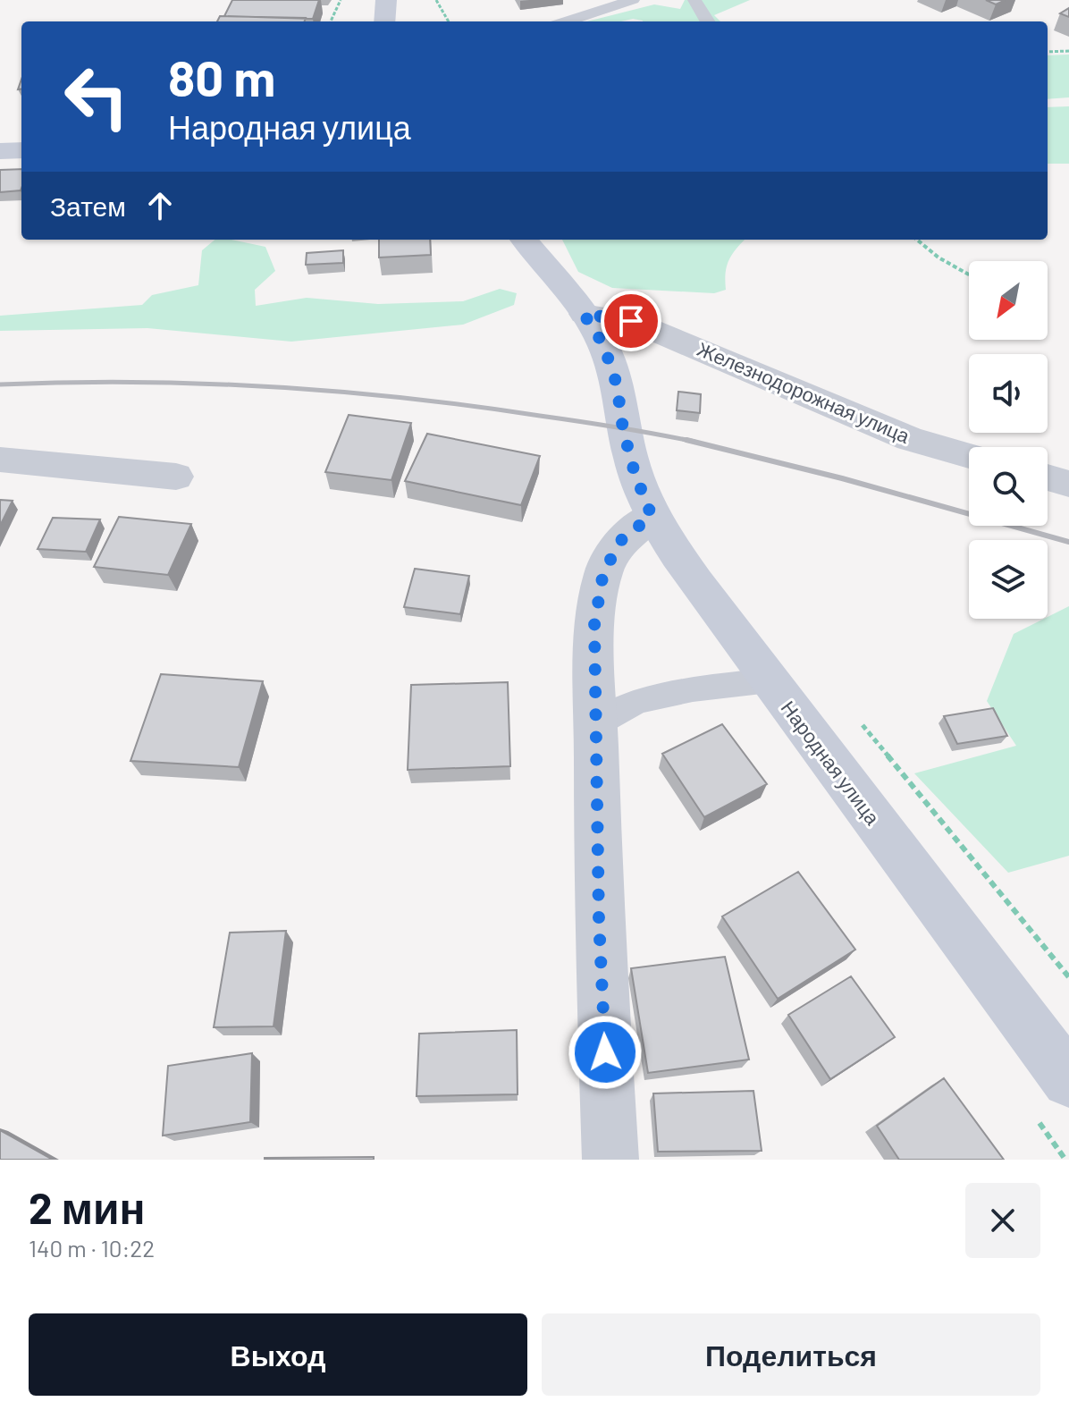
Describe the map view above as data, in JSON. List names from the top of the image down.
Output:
{
  "streets": {
    "main road": ["Народная улица"],
    "street": ["Железнодорожная улица"]
  },
  "crossings": [
    ["Железнодорожная улица", "Народная улица"]
  ],
  "north": "bottom left",
  "page": {
    "turn": ["80 m", "Народная улица"],
    "then": "Затем",
    "heading": ["2 мин", "140 m · 10:22"],
    "buttons": ["Выход", "Поделиться"]
  }
}
